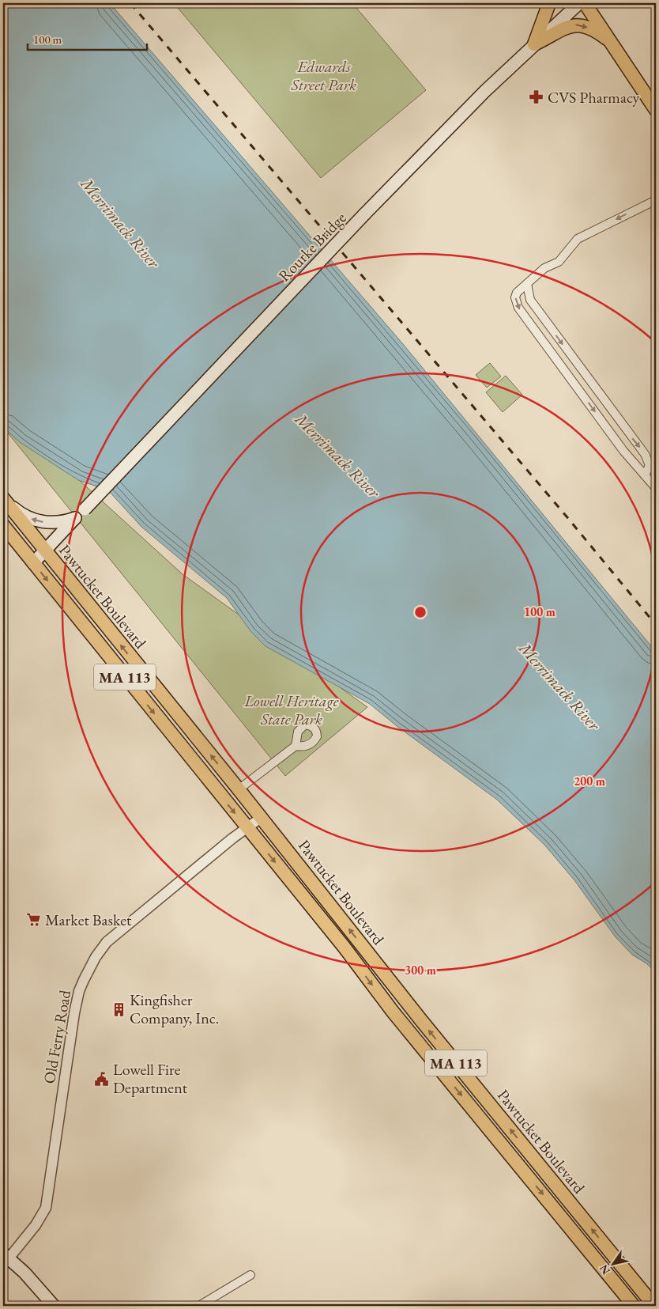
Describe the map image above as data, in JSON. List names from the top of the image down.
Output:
{
  "streets": {
    "main road": ["Rourke Bridge", "Pawtucket Boulevard", "MA 113"],
    "street": ["Old Ferry Road"]
  },
  "crossings": [
    ["Rourke Bridge", "Pawtucket Boulevard"],
    ["Pawtucket Boulevard", "Old Ferry Road"]
  ],
  "water": ["Merrimack River"],
  "parks": ["Edwards Street Park", "Lowell Heritage State Park"],
  "places": {
    "pharmacy": ["CVS Pharmacy"],
    "supermarket": ["Market Basket"],
    "building": ["Kingfisher Company, Inc."],
    "public building": ["Lowell Fire Department"]
  },
  "scale_bar": "100 m",
  "north": "bottom left",
  "rings": ["100 m", "200 m", "300 m"]
}
